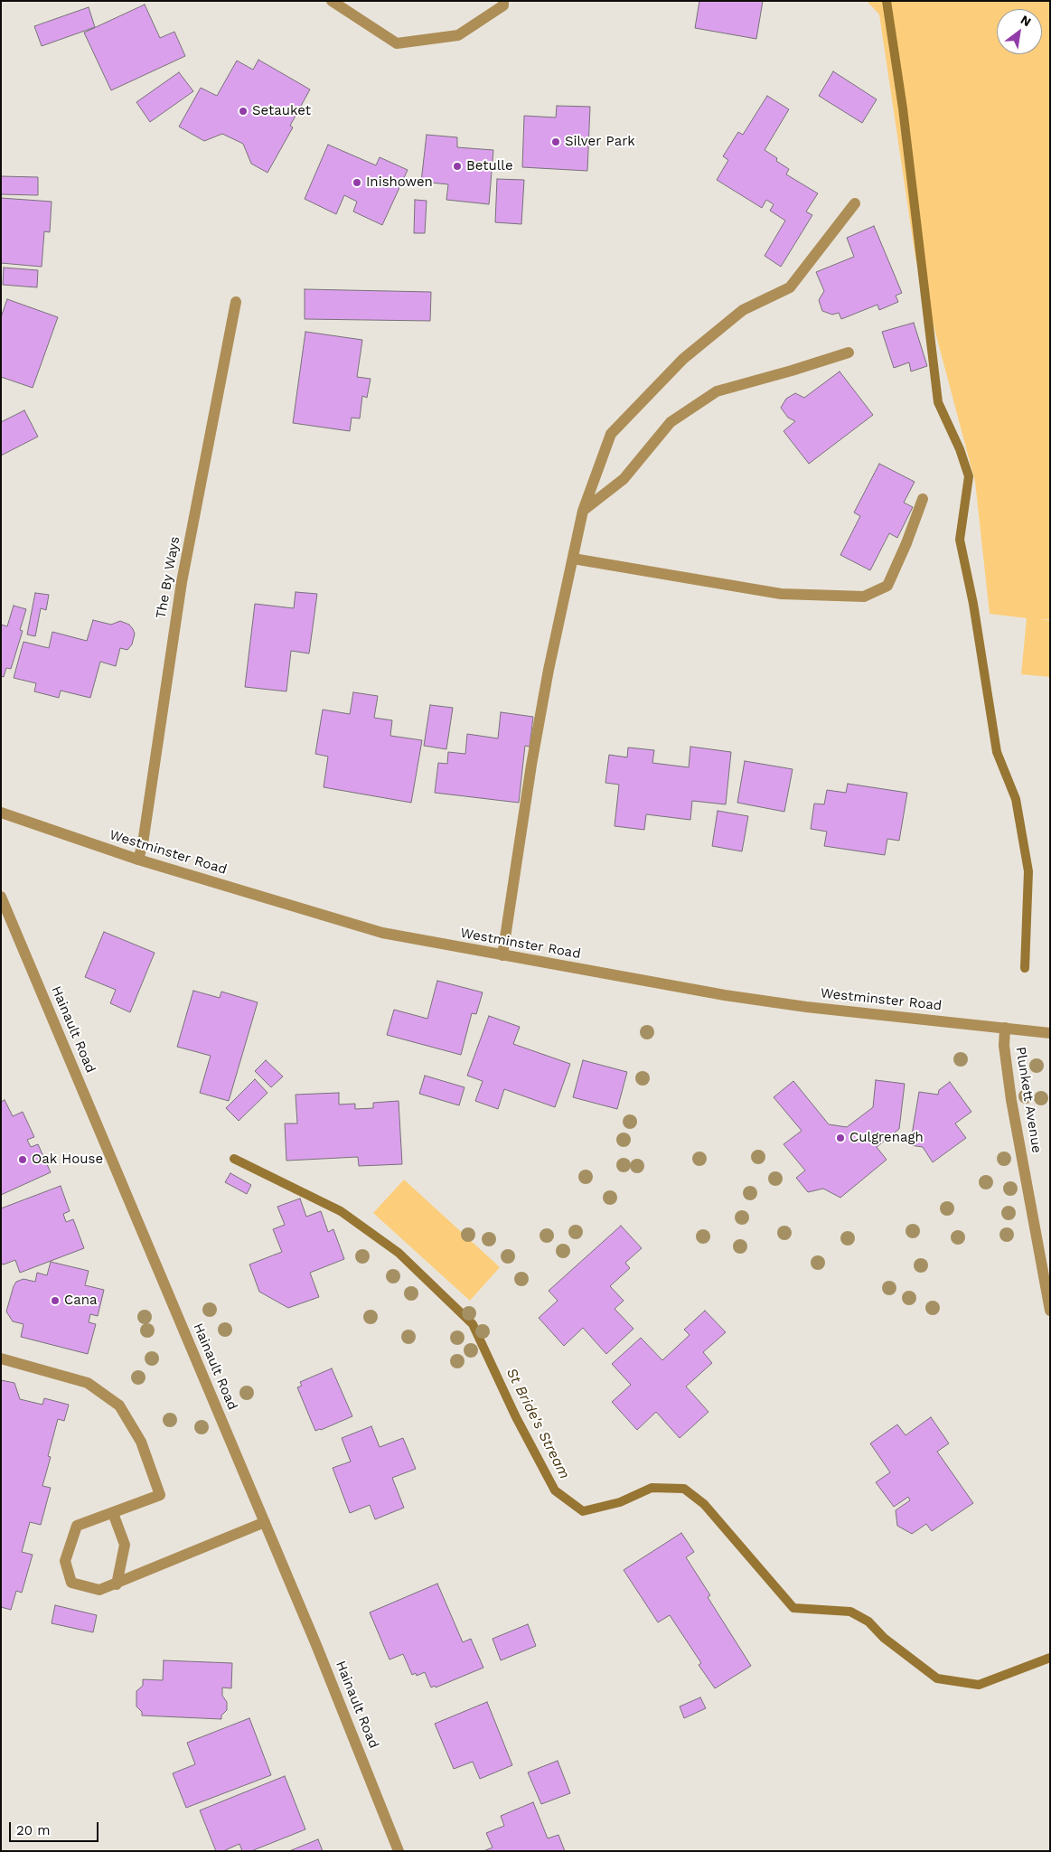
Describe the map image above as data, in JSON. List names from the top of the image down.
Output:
{
  "streets": {
    "street": [
      "The By Ways",
      "Westminster Road",
      "Hainault Road",
      "Plunkett Avenue"
    ]
  },
  "crossings": [
    ["The By Ways", "Westminster Road"],
    ["Westminster Road", "Plunkett Avenue"]
  ],
  "water": ["St Bride's Stream"],
  "places": [
    "Setauket",
    "Silver Park",
    "Betulle",
    "Inishowen",
    "Culgrenagh",
    "Oak House",
    "Cana"
  ],
  "scale_bar": "20 m",
  "north": "top right"
}
